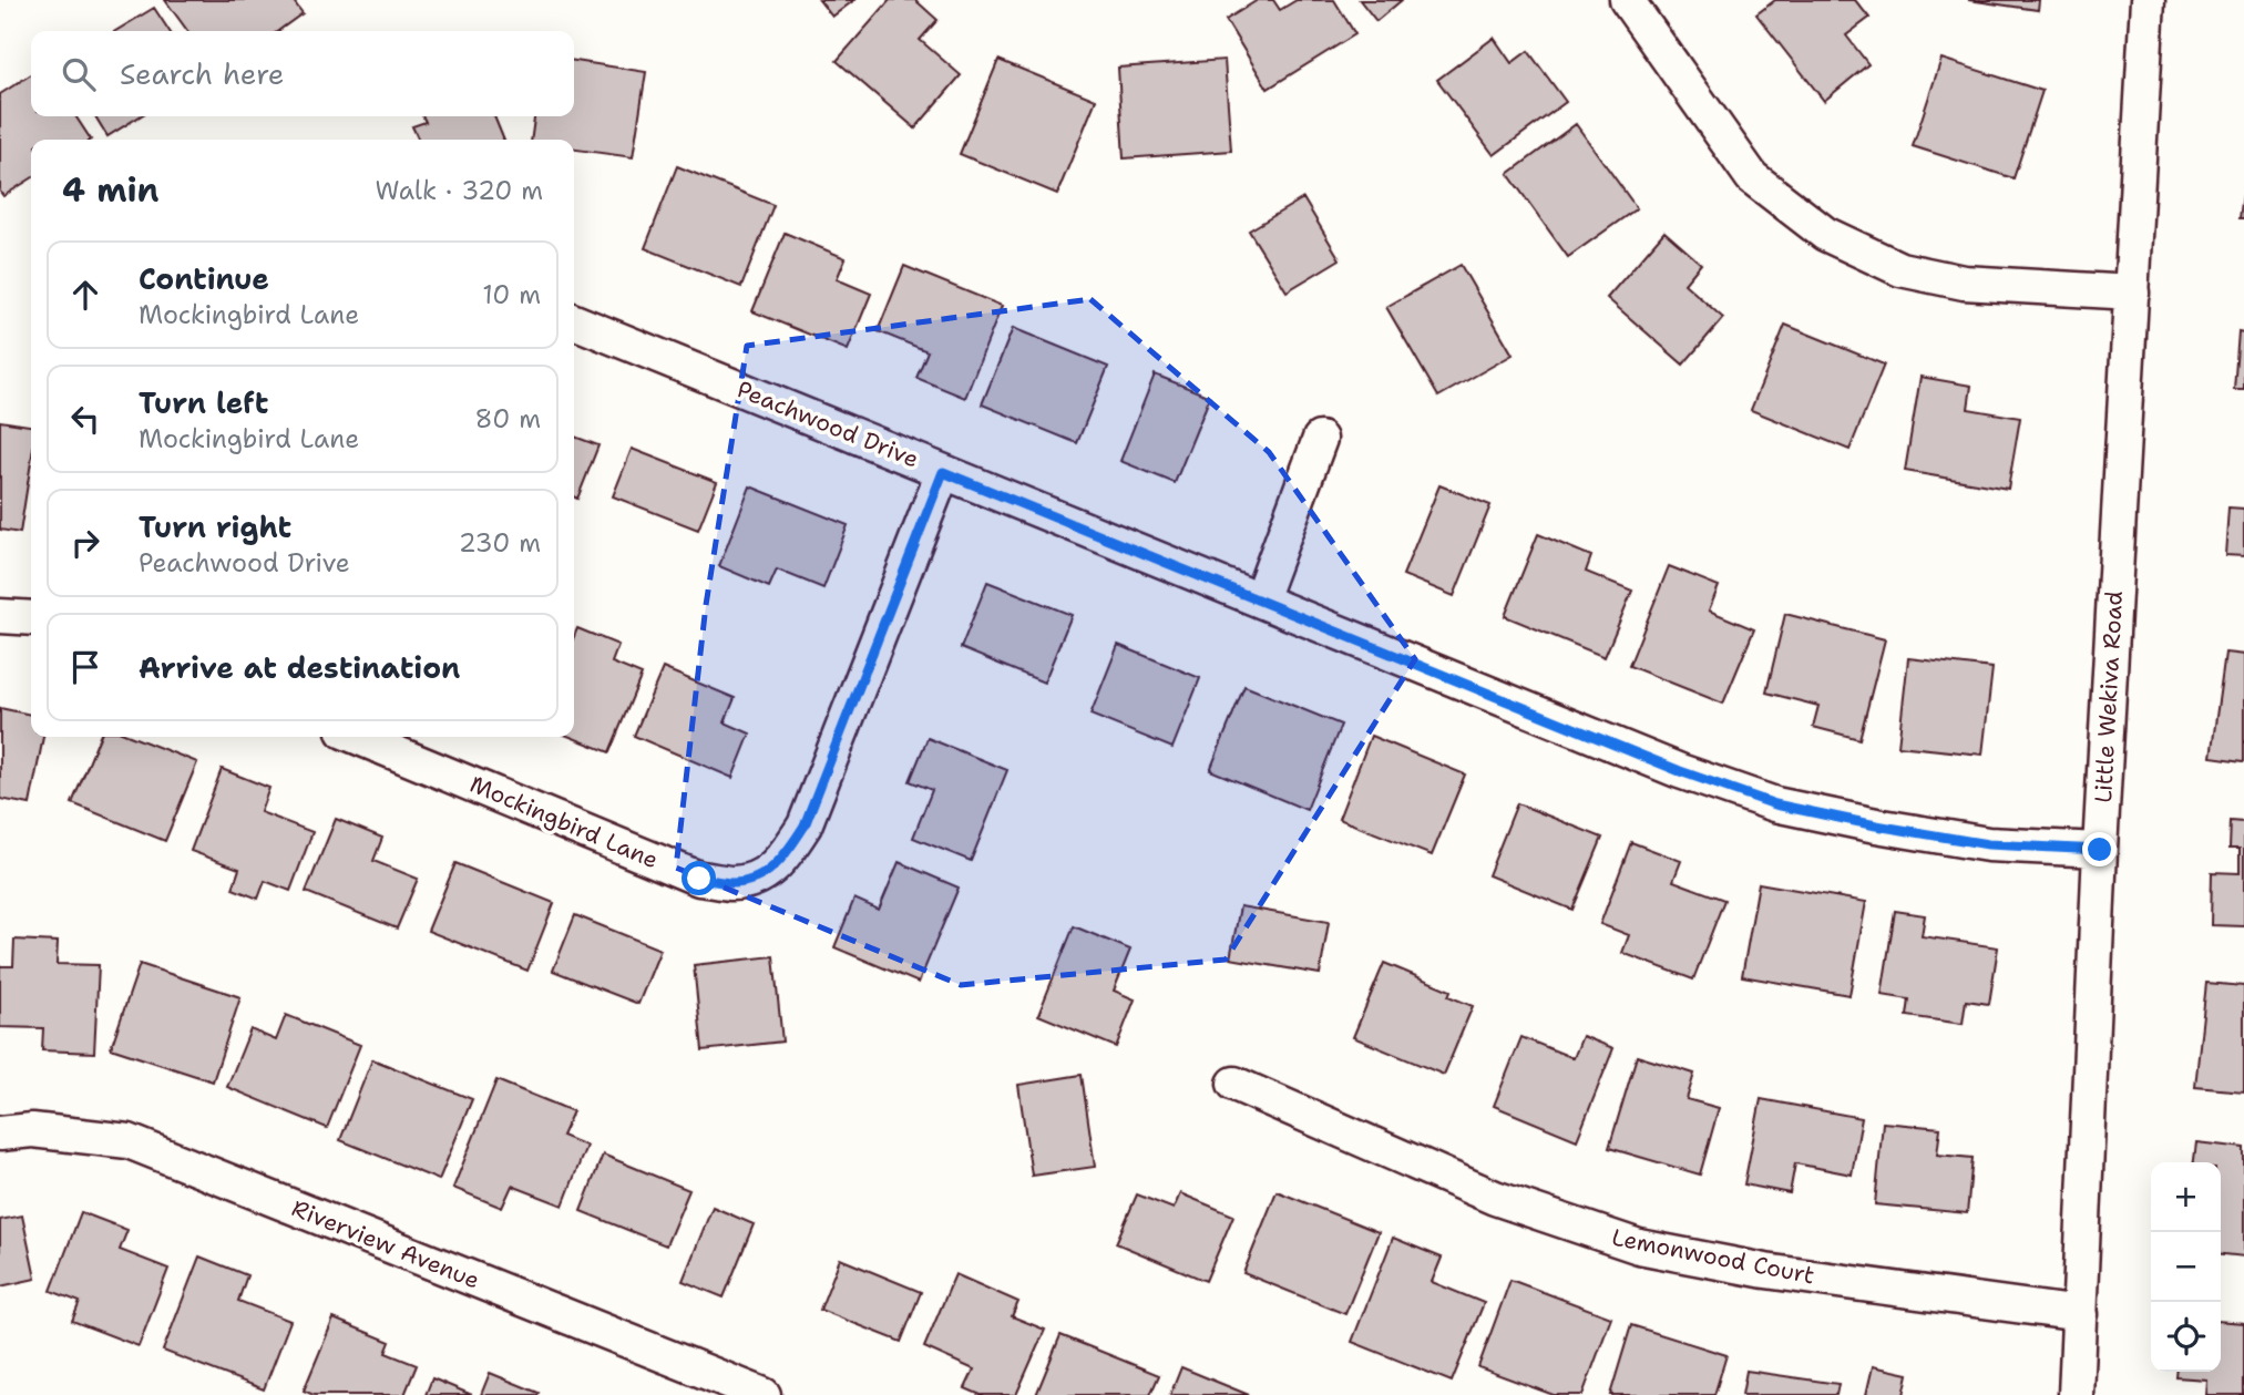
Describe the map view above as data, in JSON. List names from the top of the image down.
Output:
{
  "streets": {
    "street": [
      "Peachwood Drive",
      "Little Wekiva Road",
      "Mockingbird Lane",
      "Riverview Avenue",
      "Lemonwood Court"
    ]
  },
  "crossings": [
    ["Peachwood Drive", "Little Wekiva Road"],
    ["Peachwood Drive", "Mockingbird Lane"],
    ["Little Wekiva Road", "Lemonwood Court"]
  ],
  "page": {
    "search": "Search here",
    "heading": ["4 min", "Walk · 320 m"],
    "list": [
      ["Continue", "Mockingbird Lane", "10 m"],
      ["Turn left", "Mockingbird Lane", "80 m"],
      ["Turn right", "Peachwood Drive", "230 m"],
      "Arrive at destination"
    ],
    "map_buttons": ["+", "−"]
  }
}
